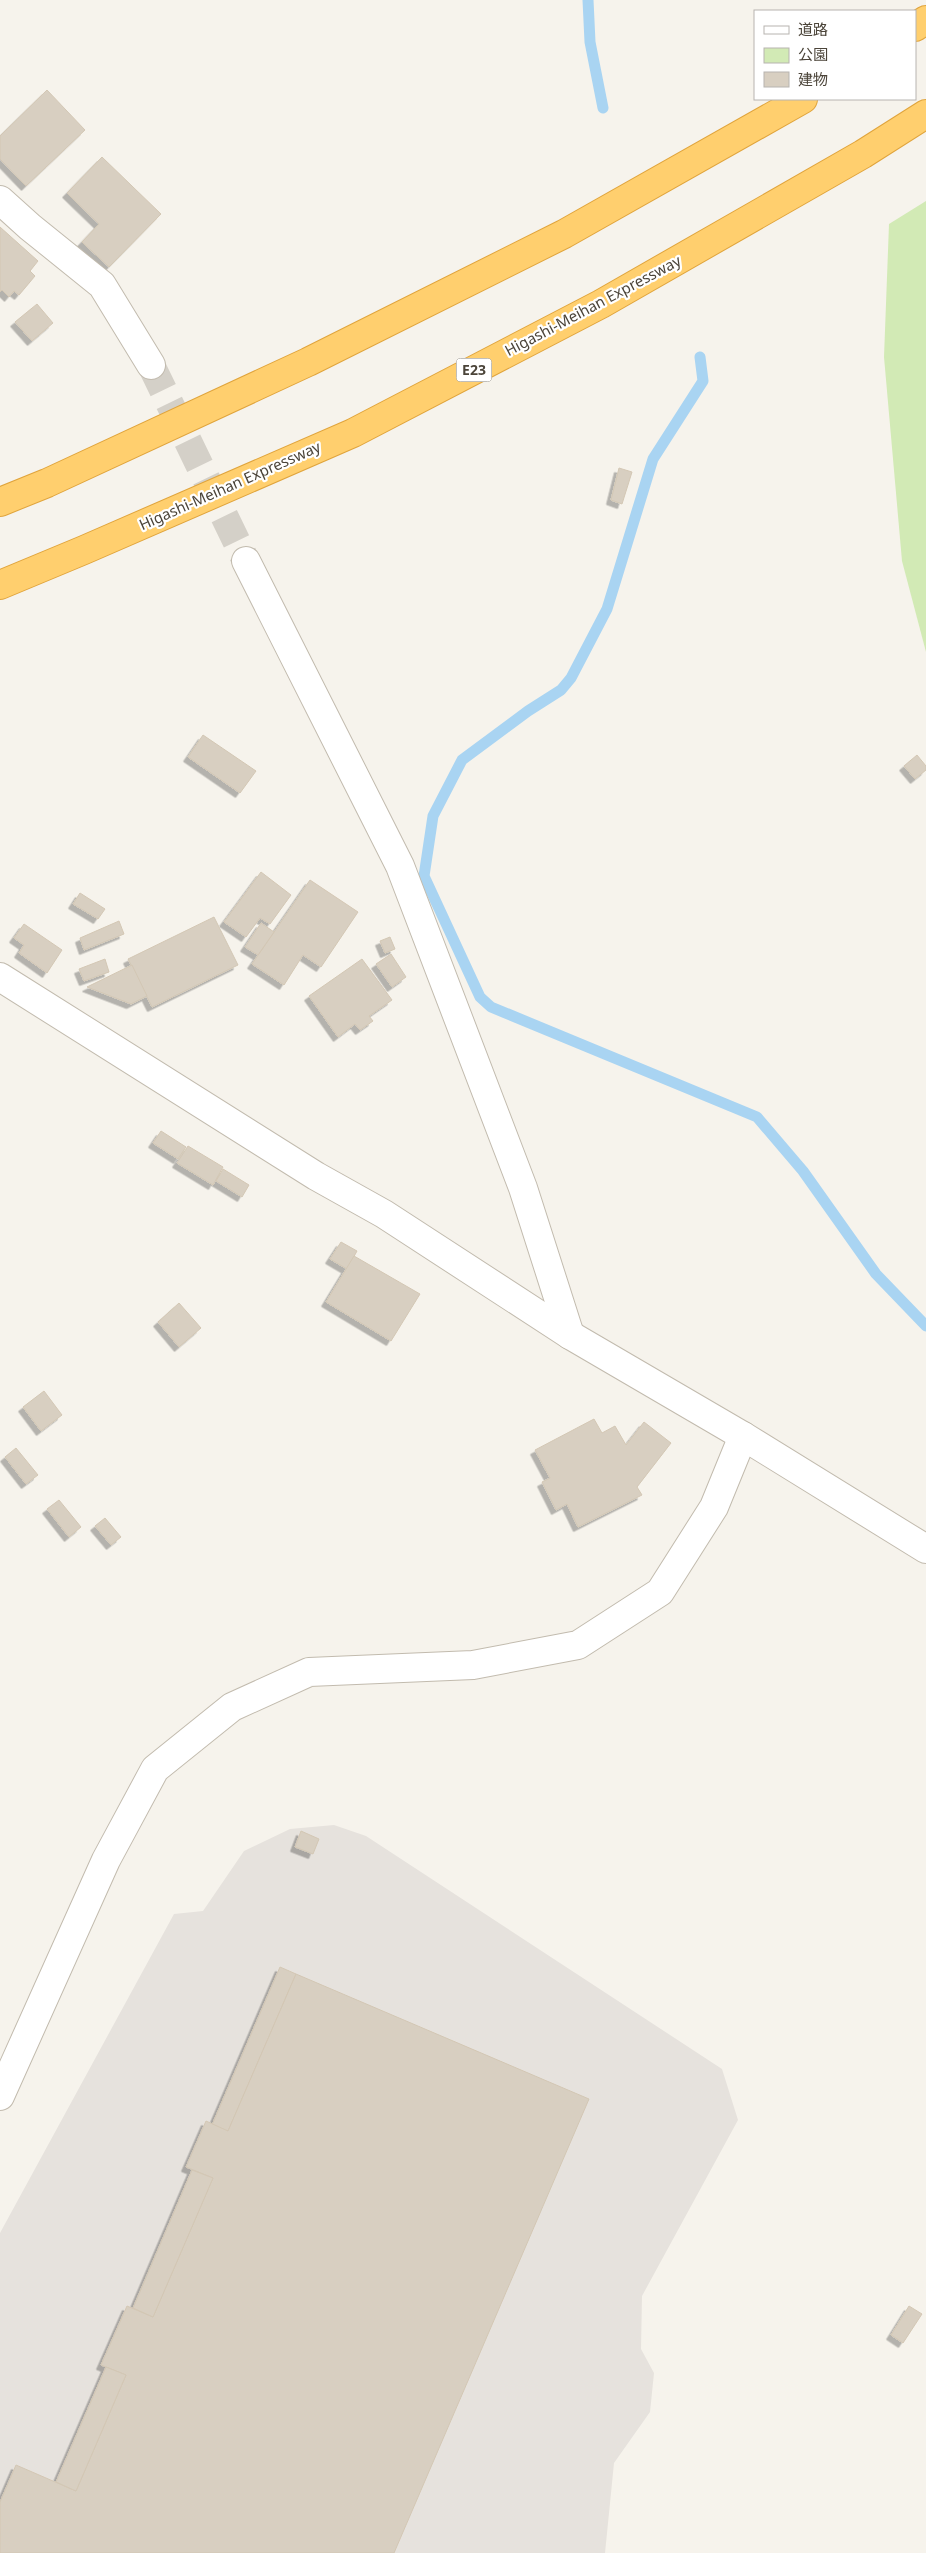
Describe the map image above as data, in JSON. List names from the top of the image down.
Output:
{
  "streets": {
    "highway": ["Higashi-Meihan Expressway", "E23"]
  },
  "legend": ["道路", "公園", "建物"]
}
